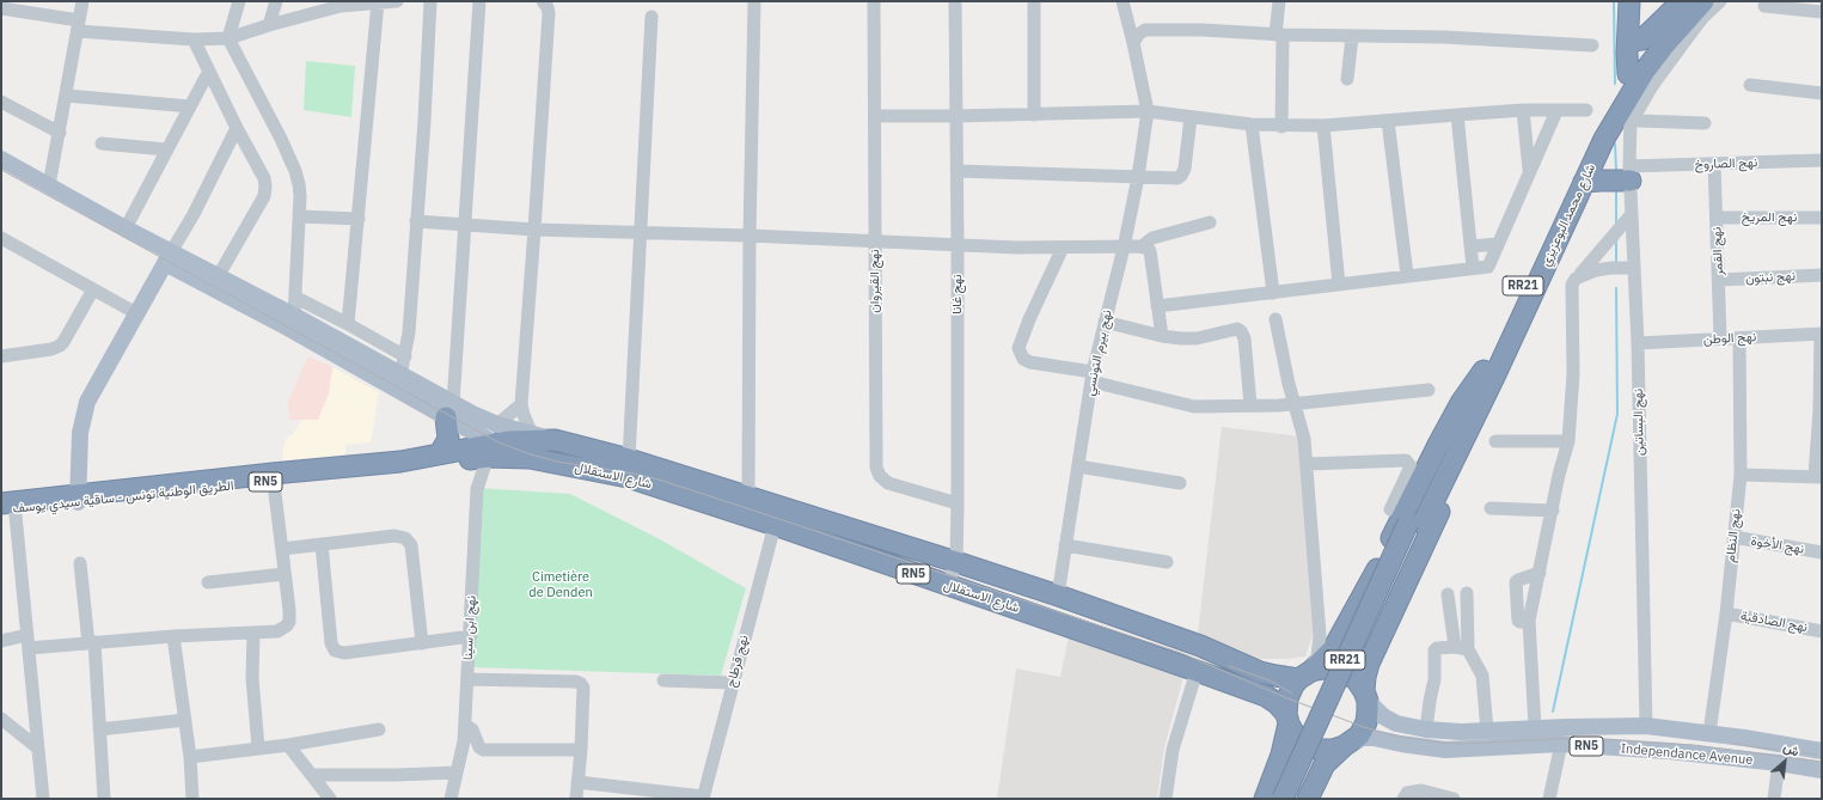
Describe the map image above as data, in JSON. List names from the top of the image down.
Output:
{
  "streets": {
    "highway": [
      "شارع محمد البوعزيزي",
      "RR21",
      "شارع الاستقلال",
      "RN5",
      "الطريق الوطنية تونس - ساقية سيدي يوسف"
    ],
    "main road": ["Independance Avenue"],
    "street": [
      "نهج الصاروخ",
      "نهج المريخ",
      "نهج القمر",
      "نهج نبتون",
      "نهج القيروان",
      "نهج غانا",
      "نهج الوطن",
      "نهج بيرم التونسي",
      "نهج البساتين",
      "نهج النظام",
      "نهج الأخوة",
      "نهج الصادقية",
      "نهج ابن سينا",
      "نهج قرطاج"
    ]
  },
  "crossings": [
    ["نهج الصاروخ", "نهج القمر"],
    ["نهج الصاروخ", "نهج البساتين"],
    ["شارع محمد البوعزيزي", "RR21"],
    ["نهج المريخ", "نهج القمر"],
    ["نهج القمر", "نهج نبتون"],
    ["نهج القمر", "نهج الوطن"],
    ["نهج القيروان", "نهج غانا"],
    ["RR21", "شارع الاستقلال"],
    ["RR21", "RN5"],
    ["RR21", "Independance Avenue"],
    ["نهج غانا", "شارع الاستقلال"],
    ["نهج الوطن", "نهج البساتين"],
    ["نهج الوطن", "نهج النظام"],
    ["نهج بيرم التونسي", "شارع الاستقلال"],
    ["نهج البساتين", "Independance Avenue"],
    ["شارع الاستقلال", "RN5"],
    ["شارع الاستقلال", "الطريق الوطنية تونس - ساقية سيدي يوسف"],
    ["شارع الاستقلال", "نهج قرطاج"],
    ["شارع الاستقلال", "Independance Avenue"],
    ["RN5", "Independance Avenue"],
    ["الطريق الوطنية تونس - ساقية سيدي يوسف", "نهج ابن سينا"],
    ["نهج النظام", "نهج الأخوة"],
    ["نهج النظام", "نهج الصادقية"],
    ["نهج النظام", "Independance Avenue"]
  ],
  "parks": ["Cimetière de Denden"],
  "north": "top right"
}
